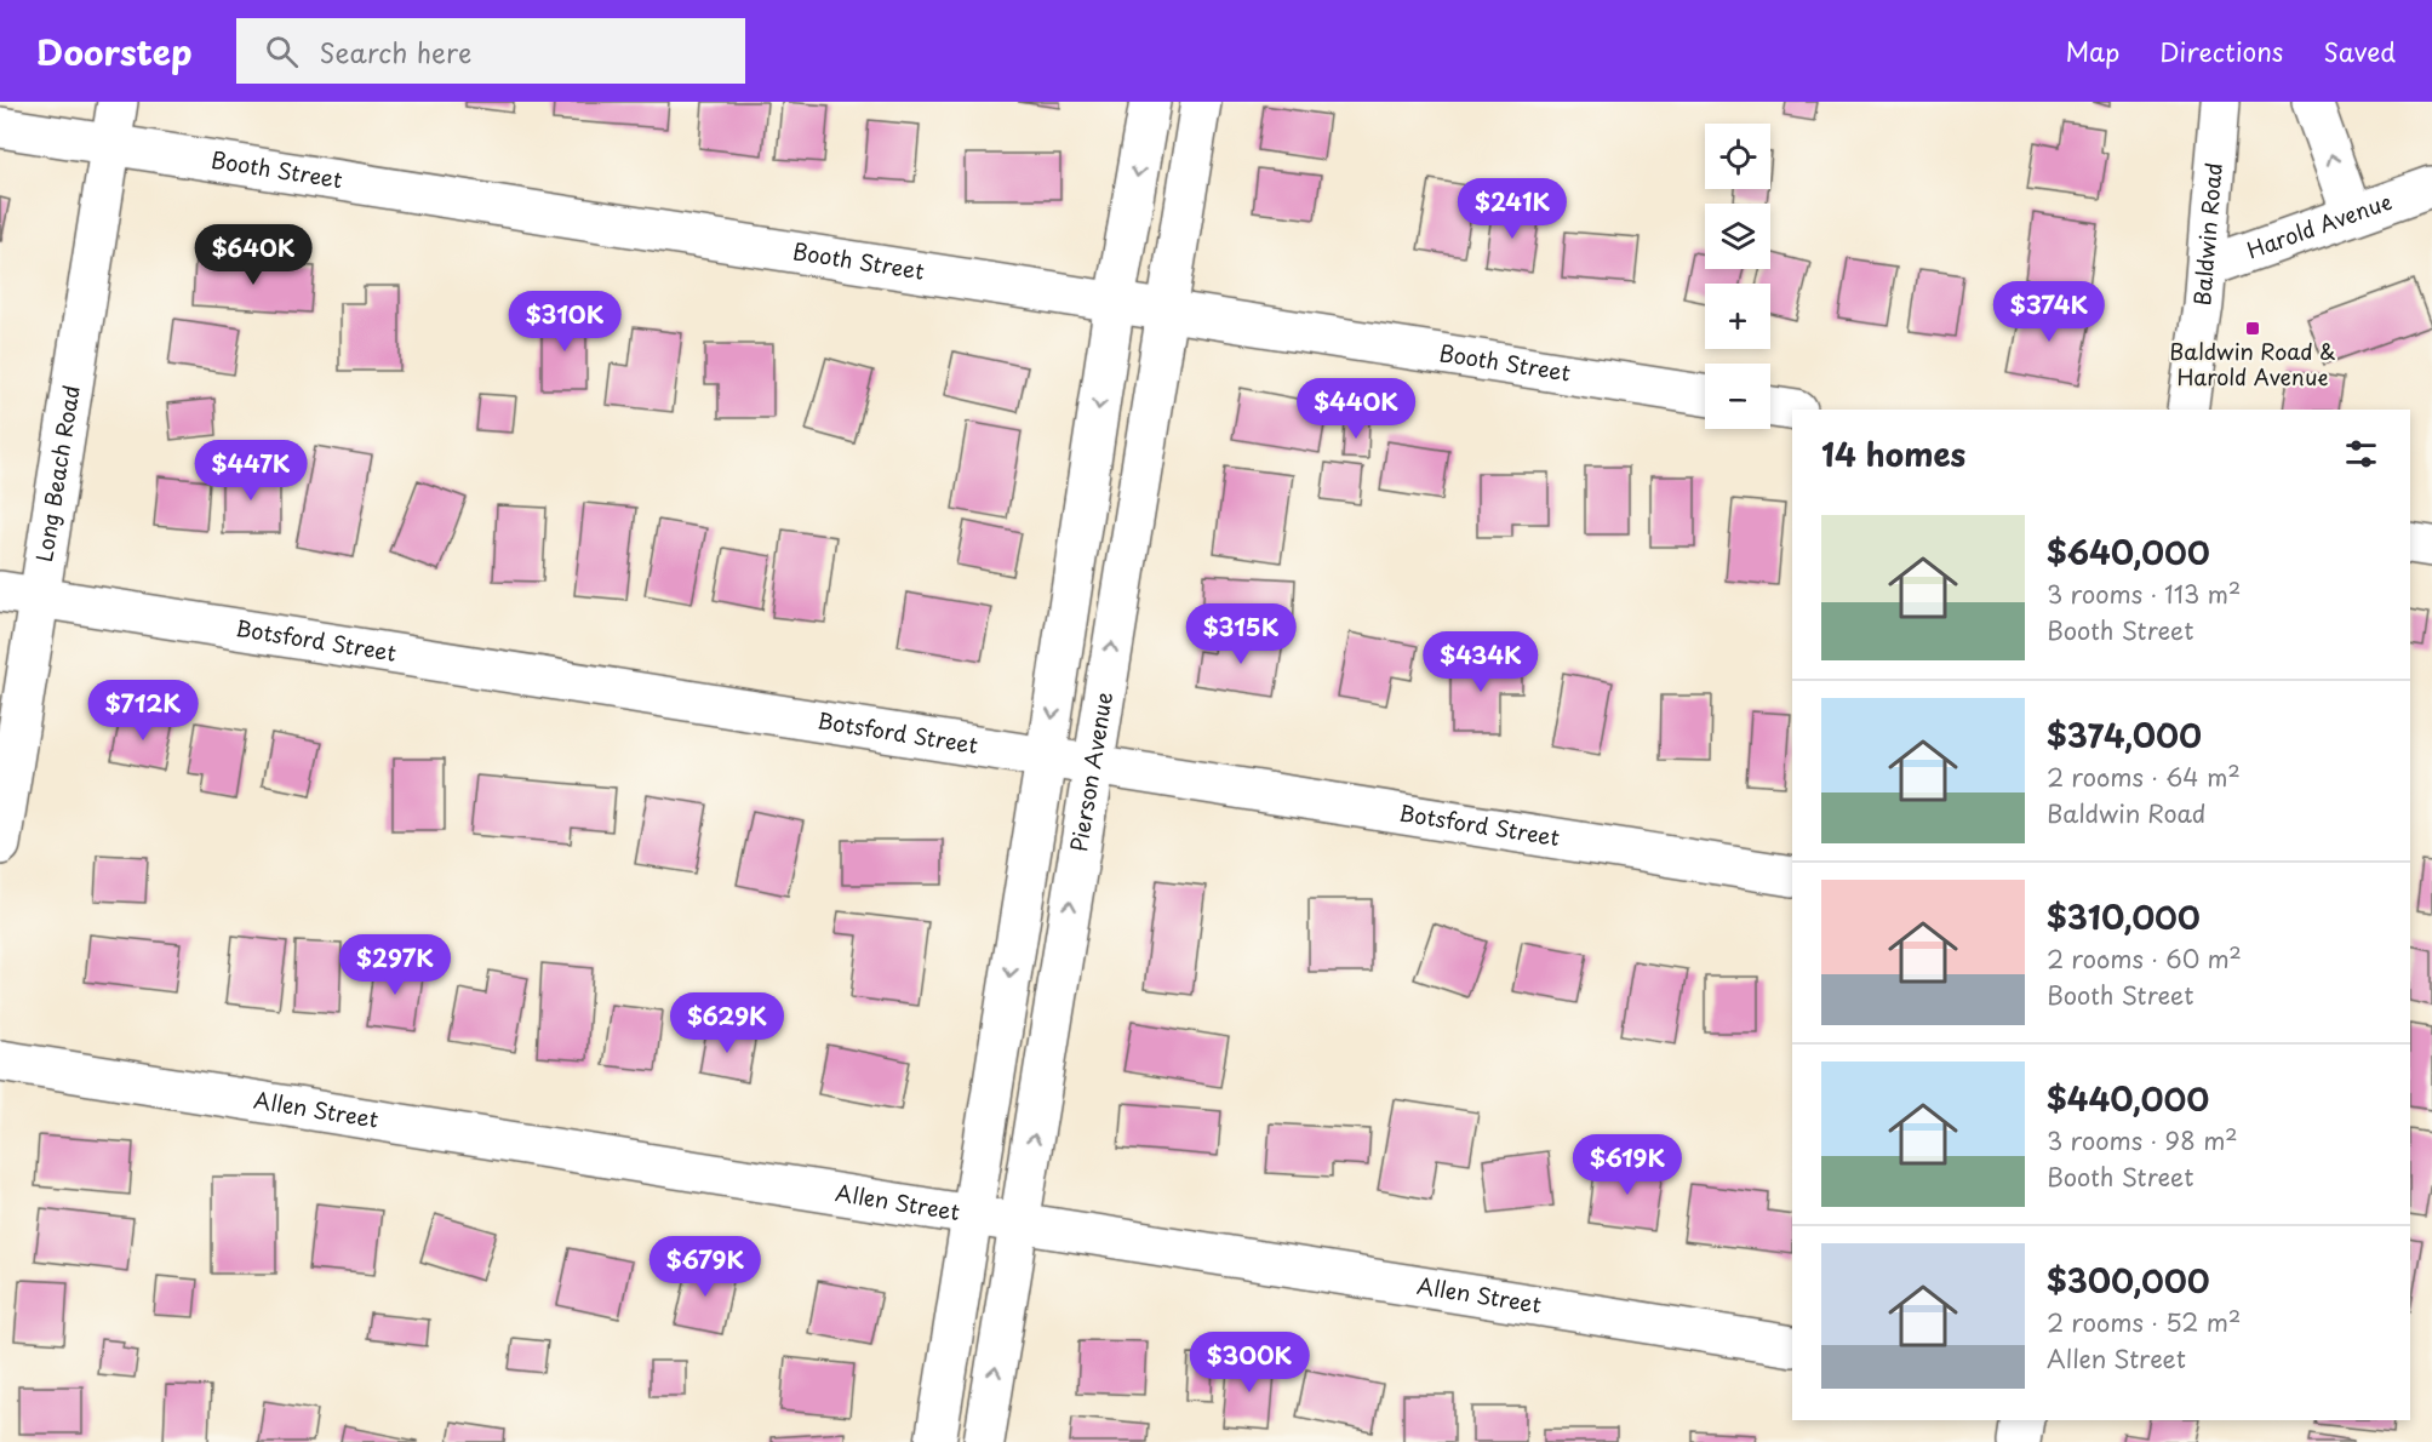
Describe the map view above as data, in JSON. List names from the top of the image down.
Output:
{
  "streets": {
    "street": [
      "Booth Street",
      "Harold Avenue",
      "Baldwin Road",
      "Long Beach Road",
      "Botsford Street",
      "Pierson Avenue",
      "Allen Street"
    ]
  },
  "crossings": [
    ["Booth Street", "Long Beach Road"],
    ["Booth Street", "Pierson Avenue"],
    ["Harold Avenue", "Baldwin Road"],
    ["Long Beach Road", "Botsford Street"],
    ["Botsford Street", "Pierson Avenue"],
    ["Pierson Avenue", "Allen Street"]
  ],
  "places": {
    "transit": ["Baldwin Road & Harold Avenue"]
  },
  "page": {
    "header": "Doorstep",
    "search": "Search here",
    "nav": ["Map", "Directions", "Saved"],
    "map_buttons": ["+", "−"],
    "price": [
      "$241K",
      "$640K",
      "$374K",
      "$310K",
      "$440K",
      "$447K",
      "$315K",
      "$434K",
      "$712K",
      "$297K",
      "$629K",
      "$619K",
      "$679K",
      "$300K"
    ],
    "heading": "14 homes",
    "list": [
      {
        "name": "$640,000",
        "note": "3 rooms · 113 m² · Booth Street"
      },
      {
        "name": "$374,000",
        "note": "2 rooms · 64 m² · Baldwin Road"
      },
      {
        "name": "$310,000",
        "note": "2 rooms · 60 m² · Booth Street"
      },
      {
        "name": "$440,000",
        "note": "3 rooms · 98 m² · Booth Street"
      },
      {
        "name": "$300,000",
        "note": "2 rooms · 52 m² · Allen Street"
      }
    ]
  }
}
